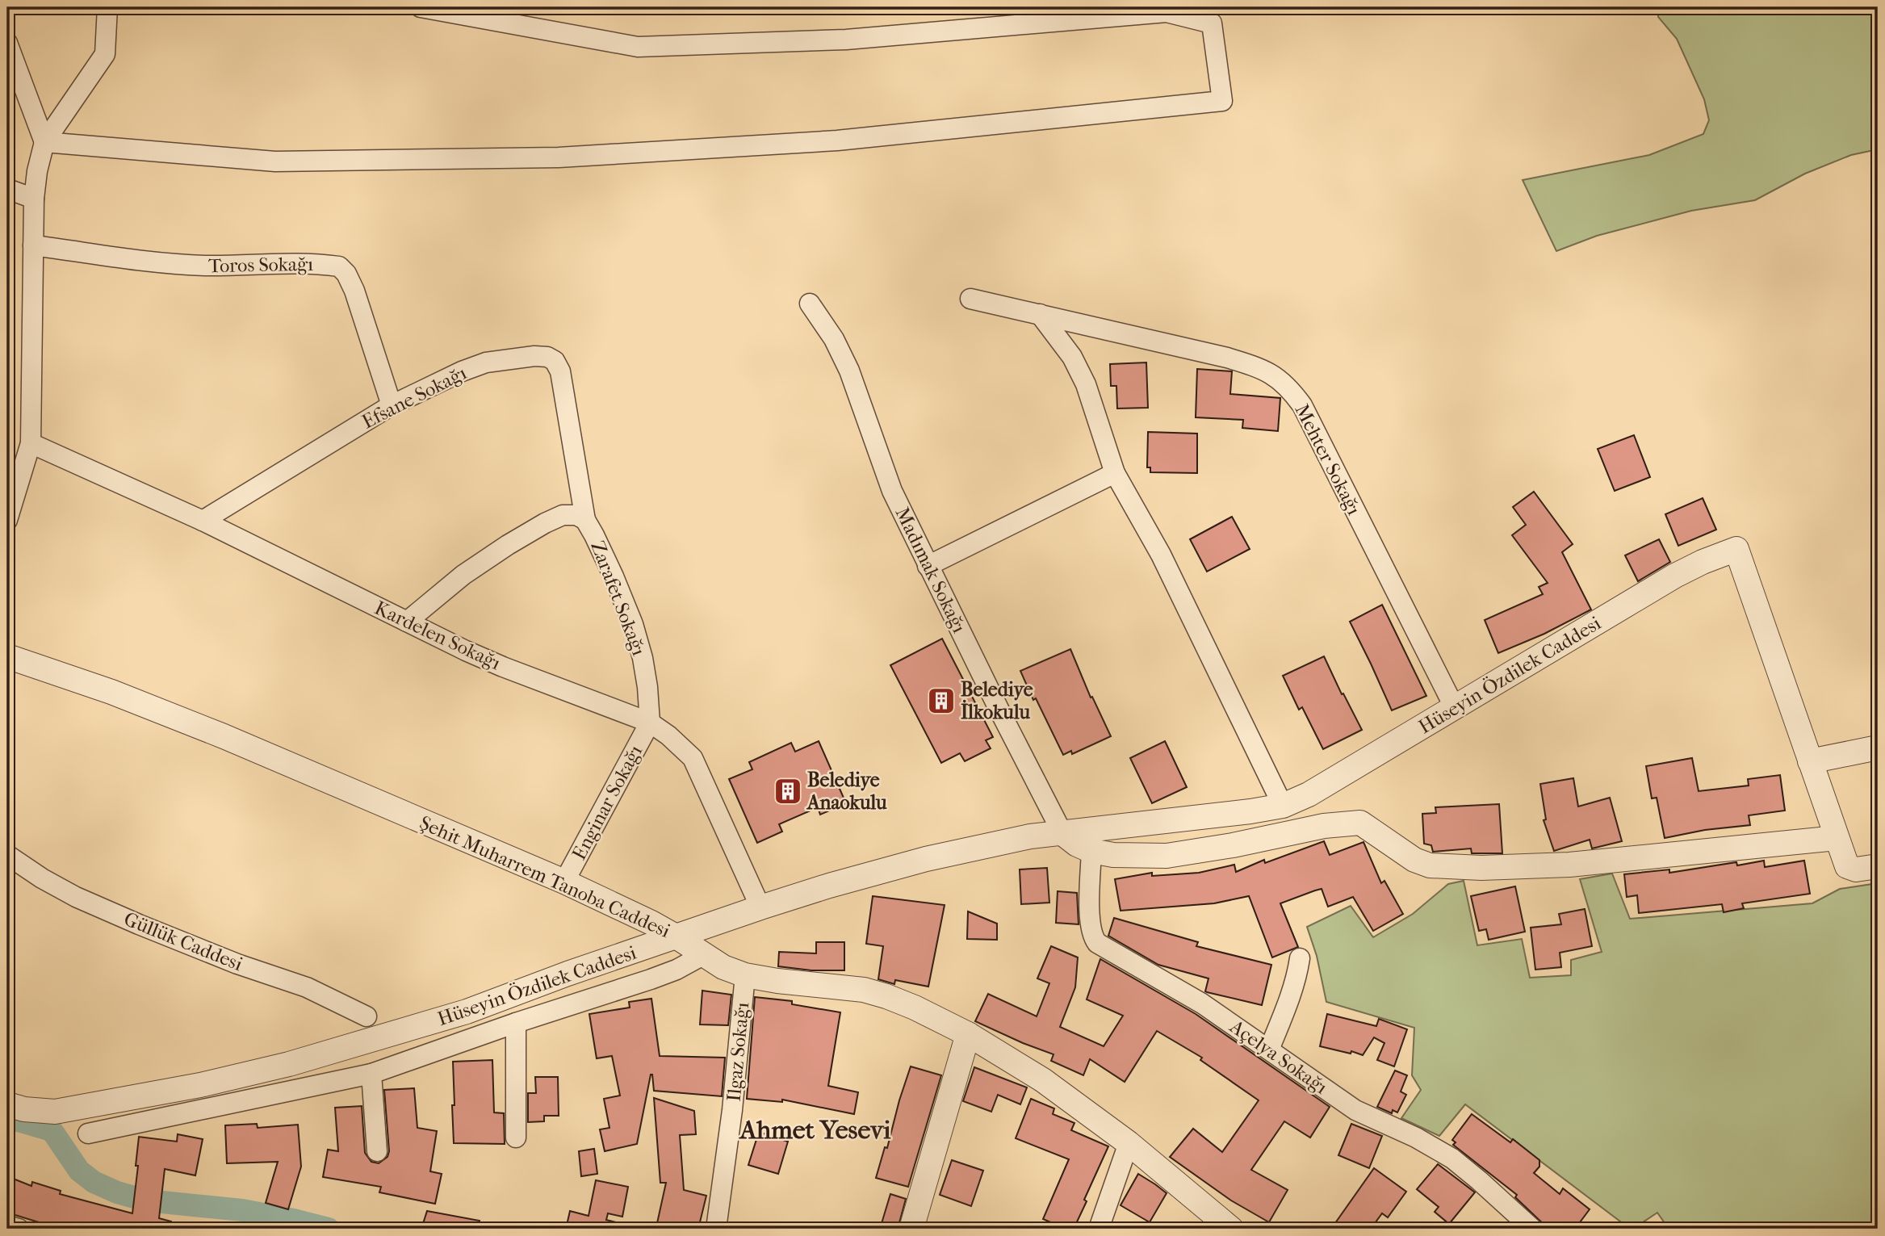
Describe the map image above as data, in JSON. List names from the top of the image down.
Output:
{
  "streets": {
    "street": [
      "Toros Sokağı",
      "Efsane Sokağı",
      "Mehter Sokağı",
      "Madımak Sokağı",
      "Zarafet Sokağı",
      "Kardelen Sokağı",
      "Hüseyin Özdilek Caddesi",
      "Enginar Sokağı",
      "Şehit Muharrem Tanoba Caddesi",
      "Güllük Caddesi",
      "Ilgaz Sokağı",
      "Açelya Sokağı"
    ]
  },
  "crossings": [
    ["Toros Sokağı", "Efsane Sokağı"],
    ["Efsane Sokağı", "Zarafet Sokağı"],
    ["Efsane Sokağı", "Kardelen Sokağı"],
    ["Mehter Sokağı", "Hüseyin Özdilek Caddesi"],
    ["Madımak Sokağı", "Hüseyin Özdilek Caddesi"],
    ["Zarafet Sokağı", "Kardelen Sokağı"],
    ["Zarafet Sokağı", "Enginar Sokağı"],
    ["Kardelen Sokağı", "Hüseyin Özdilek Caddesi"],
    ["Kardelen Sokağı", "Enginar Sokağı"],
    ["Hüseyin Özdilek Caddesi", "Şehit Muharrem Tanoba Caddesi"],
    ["Enginar Sokağı", "Şehit Muharrem Tanoba Caddesi"],
    ["Şehit Muharrem Tanoba Caddesi", "Ilgaz Sokağı"]
  ],
  "districts": ["Ahmet Yesevi"],
  "places": {
    "building": ["Belediye İlkokulu", "Belediye Anaokulu"]
  }
}
